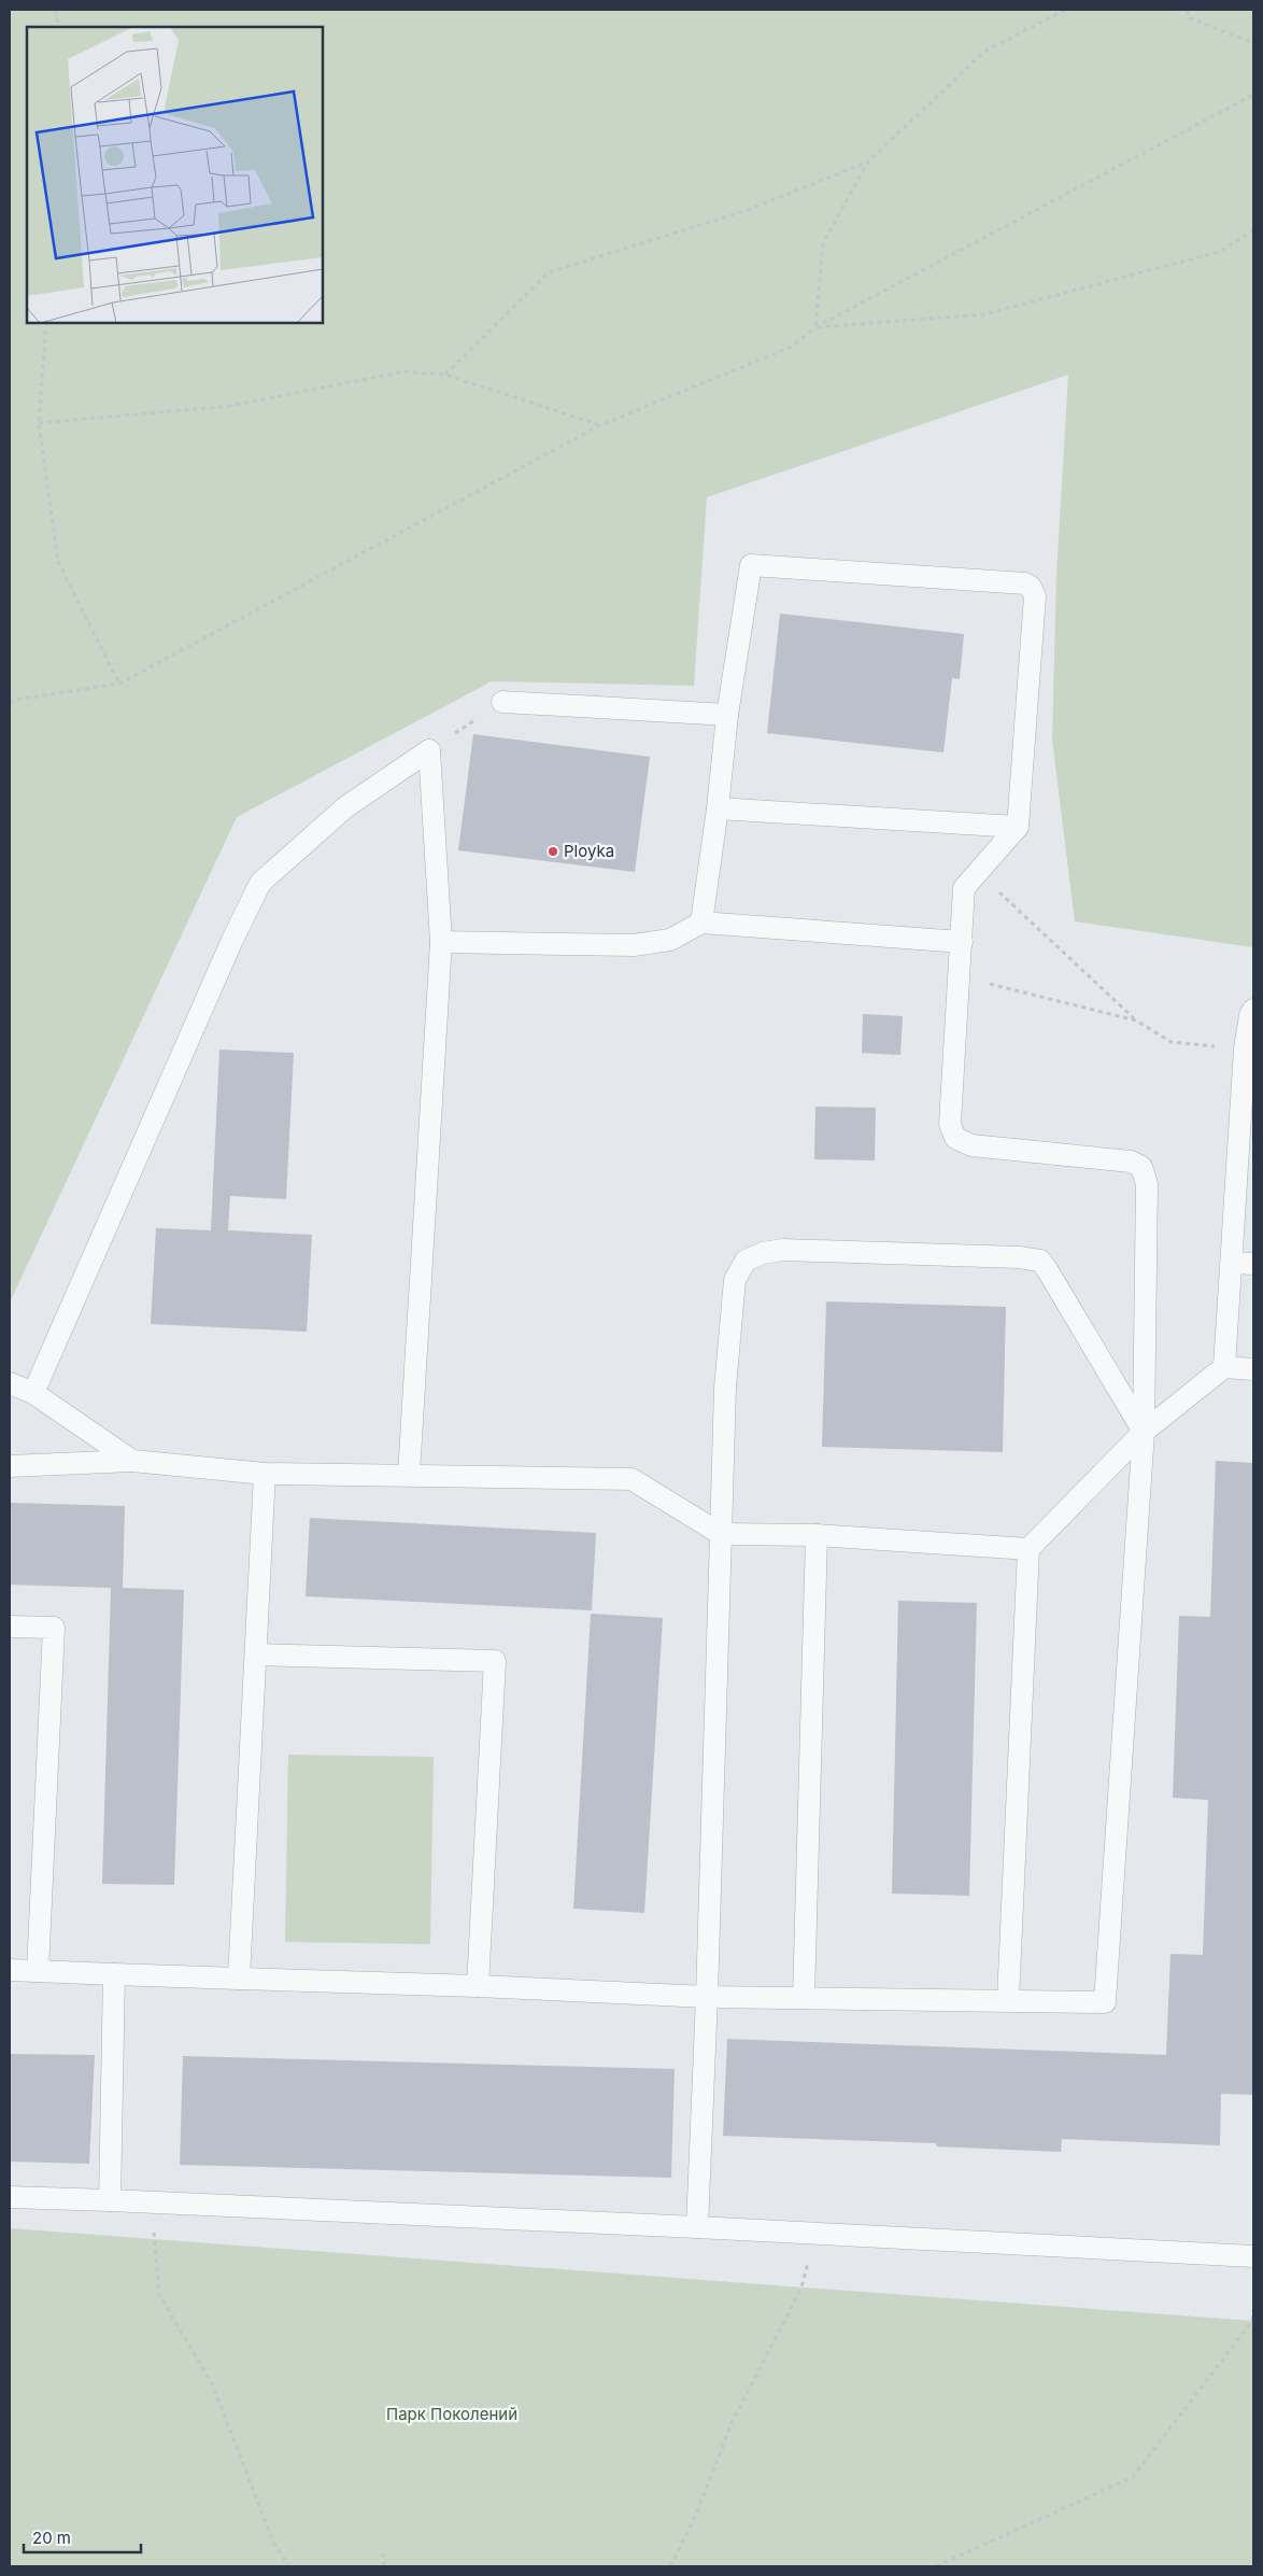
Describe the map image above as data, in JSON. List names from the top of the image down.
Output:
{
  "parks": ["Парк Поколений"],
  "places": ["Ployka"],
  "scale_bar": "20 m"
}
